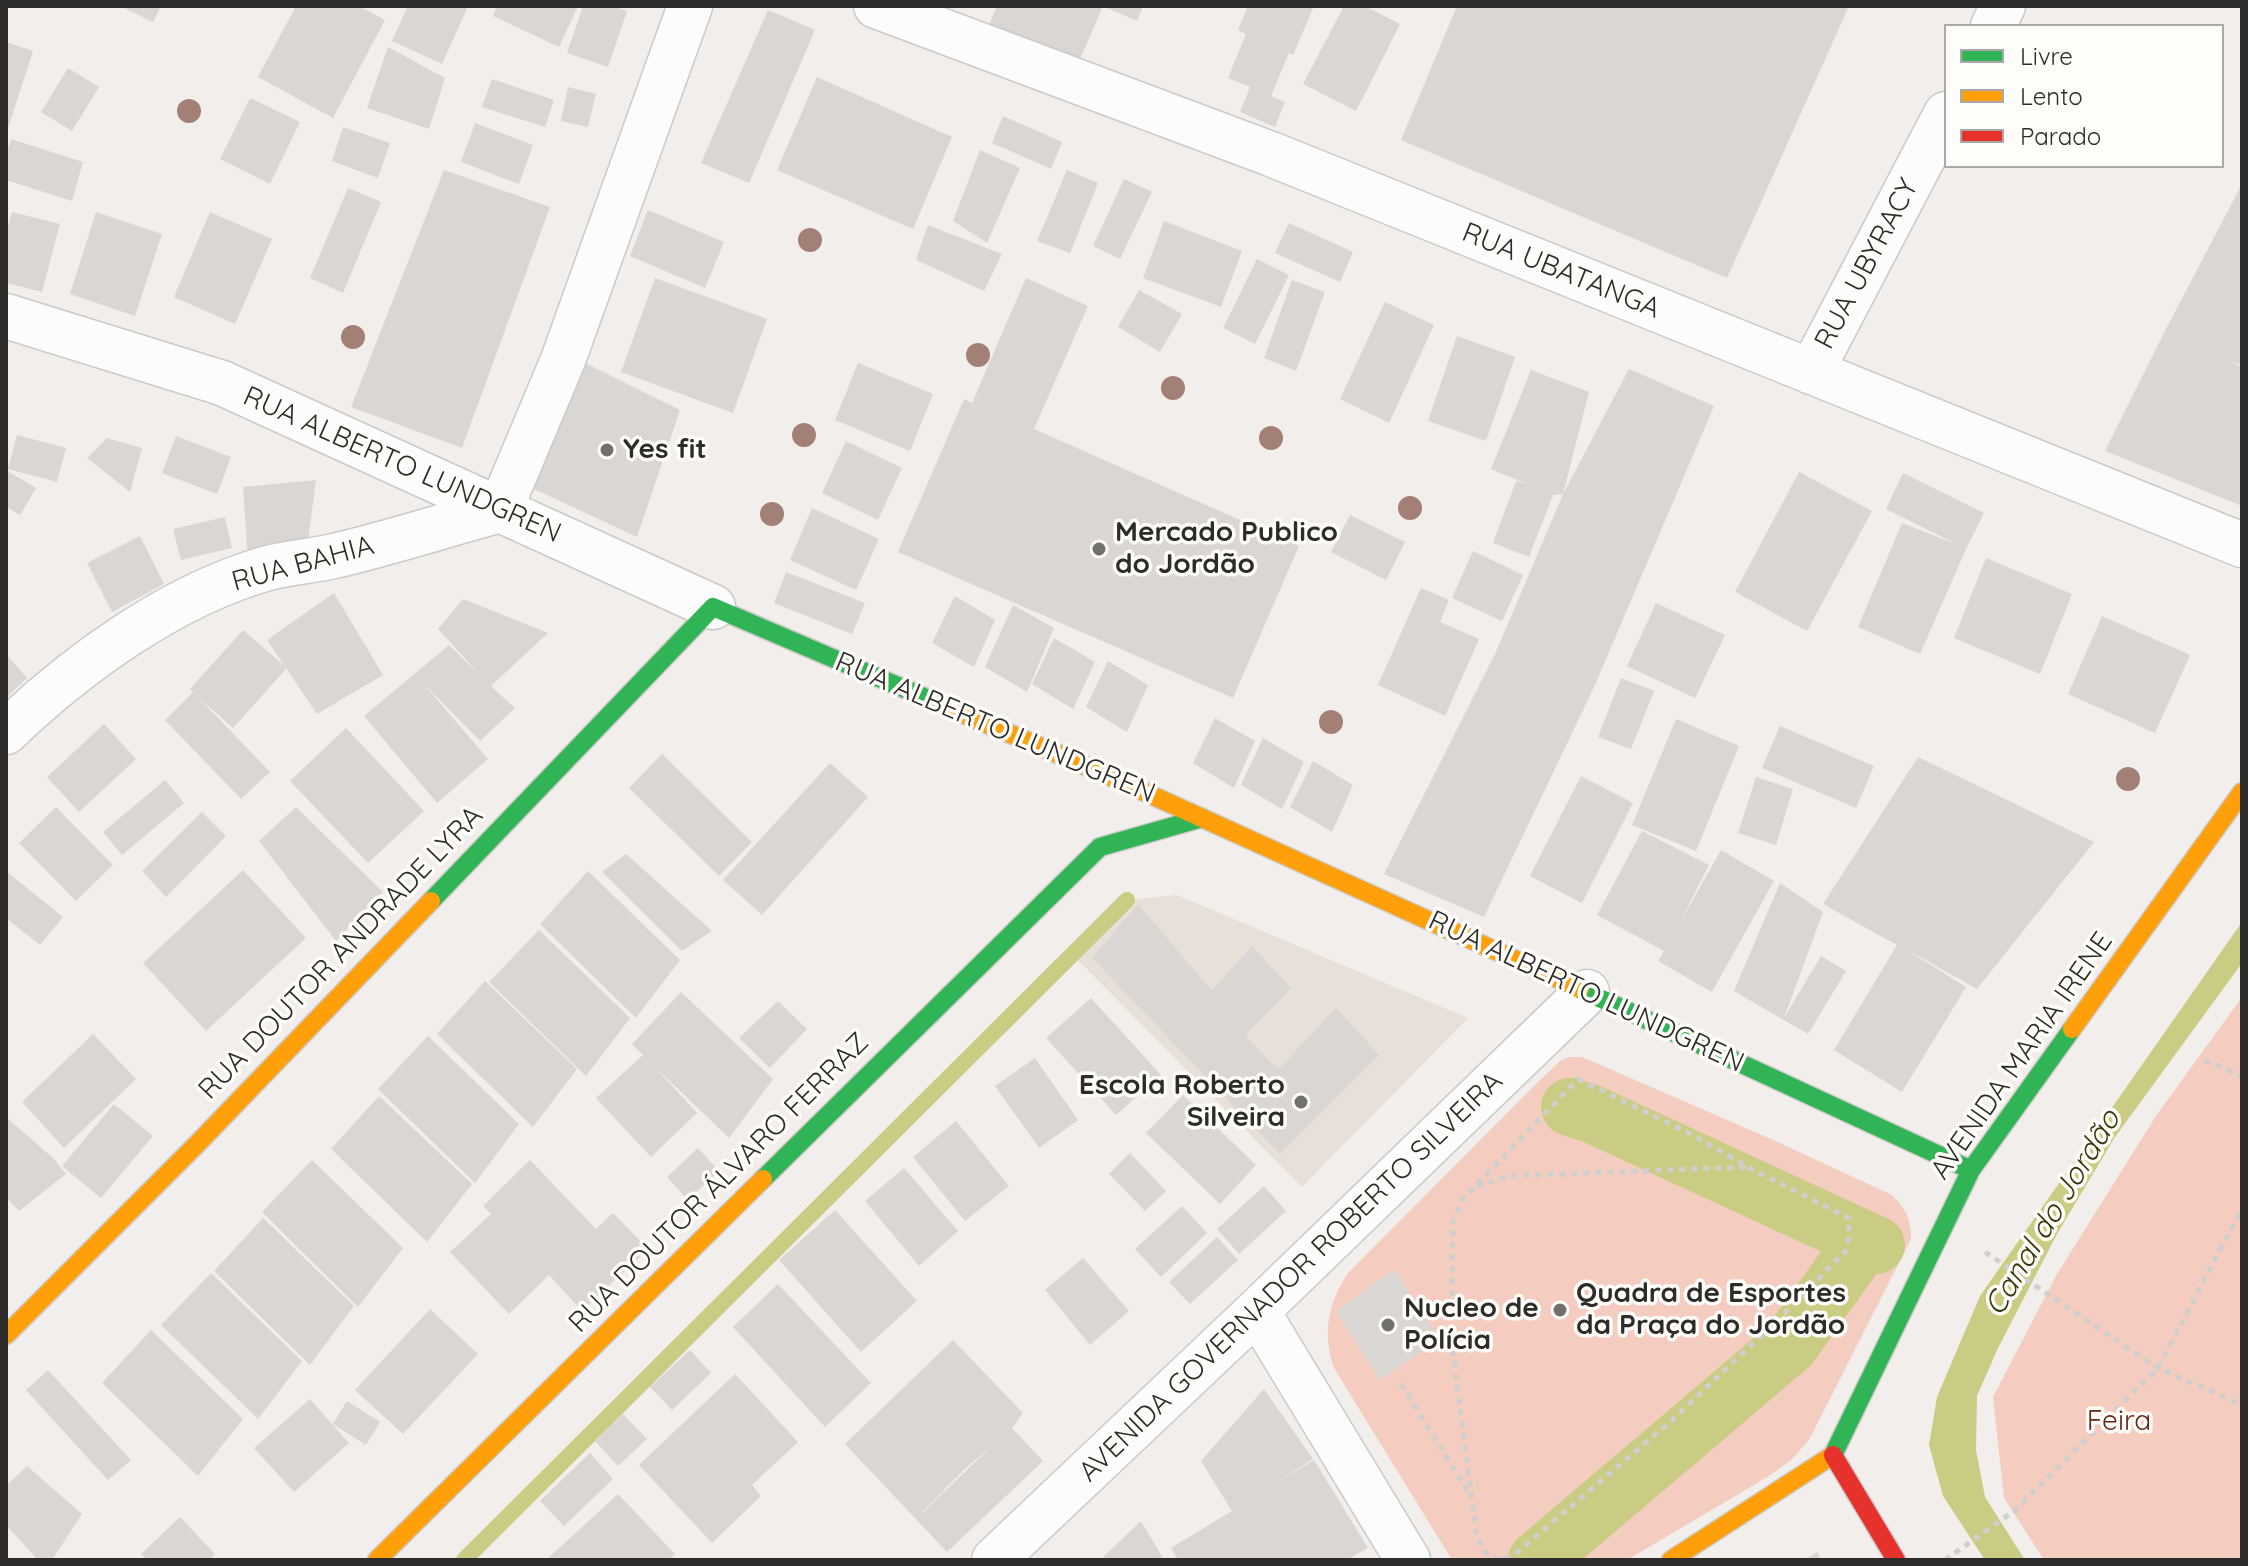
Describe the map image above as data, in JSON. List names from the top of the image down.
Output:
{
  "streets": {
    "main road": [
      "RUA ALBERTO LUNDGREN",
      "RUA DOUTOR ANDRADE LYRA",
      "AVENIDA MARIA IRENE",
      "RUA DOUTOR ÁLVARO FERRAZ"
    ],
    "street": [
      "RUA UBYRACY",
      "RUA UBATANGA",
      "RUA BAHIA",
      "AVENIDA GOVERNADOR ROBERTO SILVEIRA"
    ]
  },
  "crossings": [
    ["RUA UBYRACY", "RUA UBATANGA"],
    ["RUA ALBERTO LUNDGREN", "RUA BAHIA"],
    ["RUA ALBERTO LUNDGREN", "RUA DOUTOR ANDRADE LYRA"],
    ["RUA ALBERTO LUNDGREN", "AVENIDA MARIA IRENE"],
    ["RUA ALBERTO LUNDGREN", "RUA DOUTOR ÁLVARO FERRAZ"],
    ["RUA ALBERTO LUNDGREN", "AVENIDA GOVERNADOR ROBERTO SILVEIRA"]
  ],
  "water": ["Canal do Jordão"],
  "parks": ["Feira"],
  "places": [
    "Yes fit",
    "Mercado Publico do Jordão",
    "Escola Roberto Silveira",
    "Quadra de Esportes da Praça do Jordão",
    "Nucleo de Polícia"
  ],
  "legend": ["Livre", "Lento", "Parado"]
}
